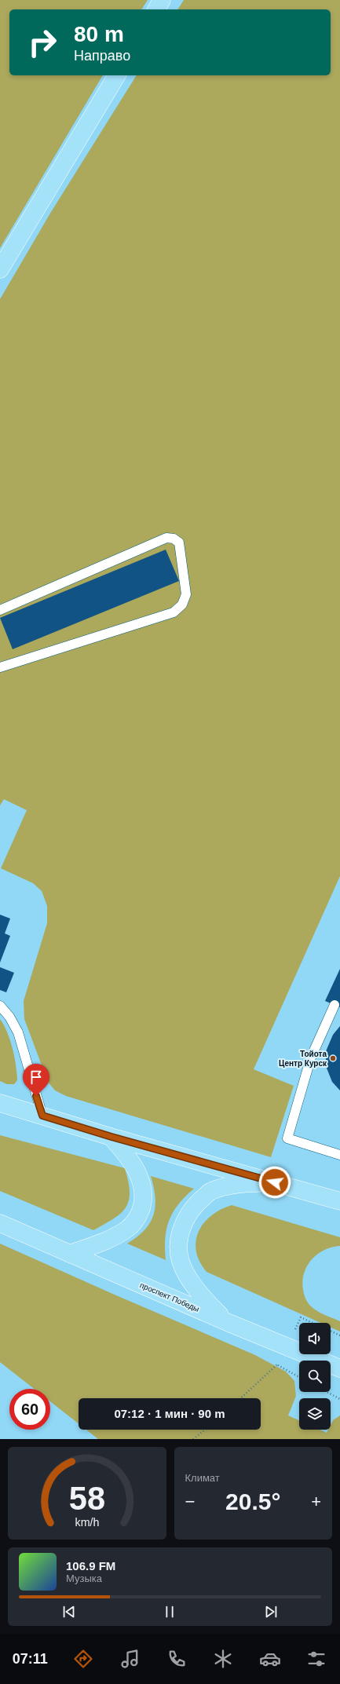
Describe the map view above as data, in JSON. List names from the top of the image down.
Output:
{
  "streets": {
    "main road": ["проспект Победы"]
  },
  "places": ["Тойота Центр Курск"],
  "page": {
    "turn": ["80 m", "Направо"],
    "limit": "60",
    "trip": "07:12 · 1 мин · 90 m",
    "tile": "Климат",
    "heat": ["−", "20.5°", "+"],
    "song": ["106.9 FM", "Музыка"],
    "tabs": "07:11",
    "gauge": ["58", "km/h"]
  }
}
